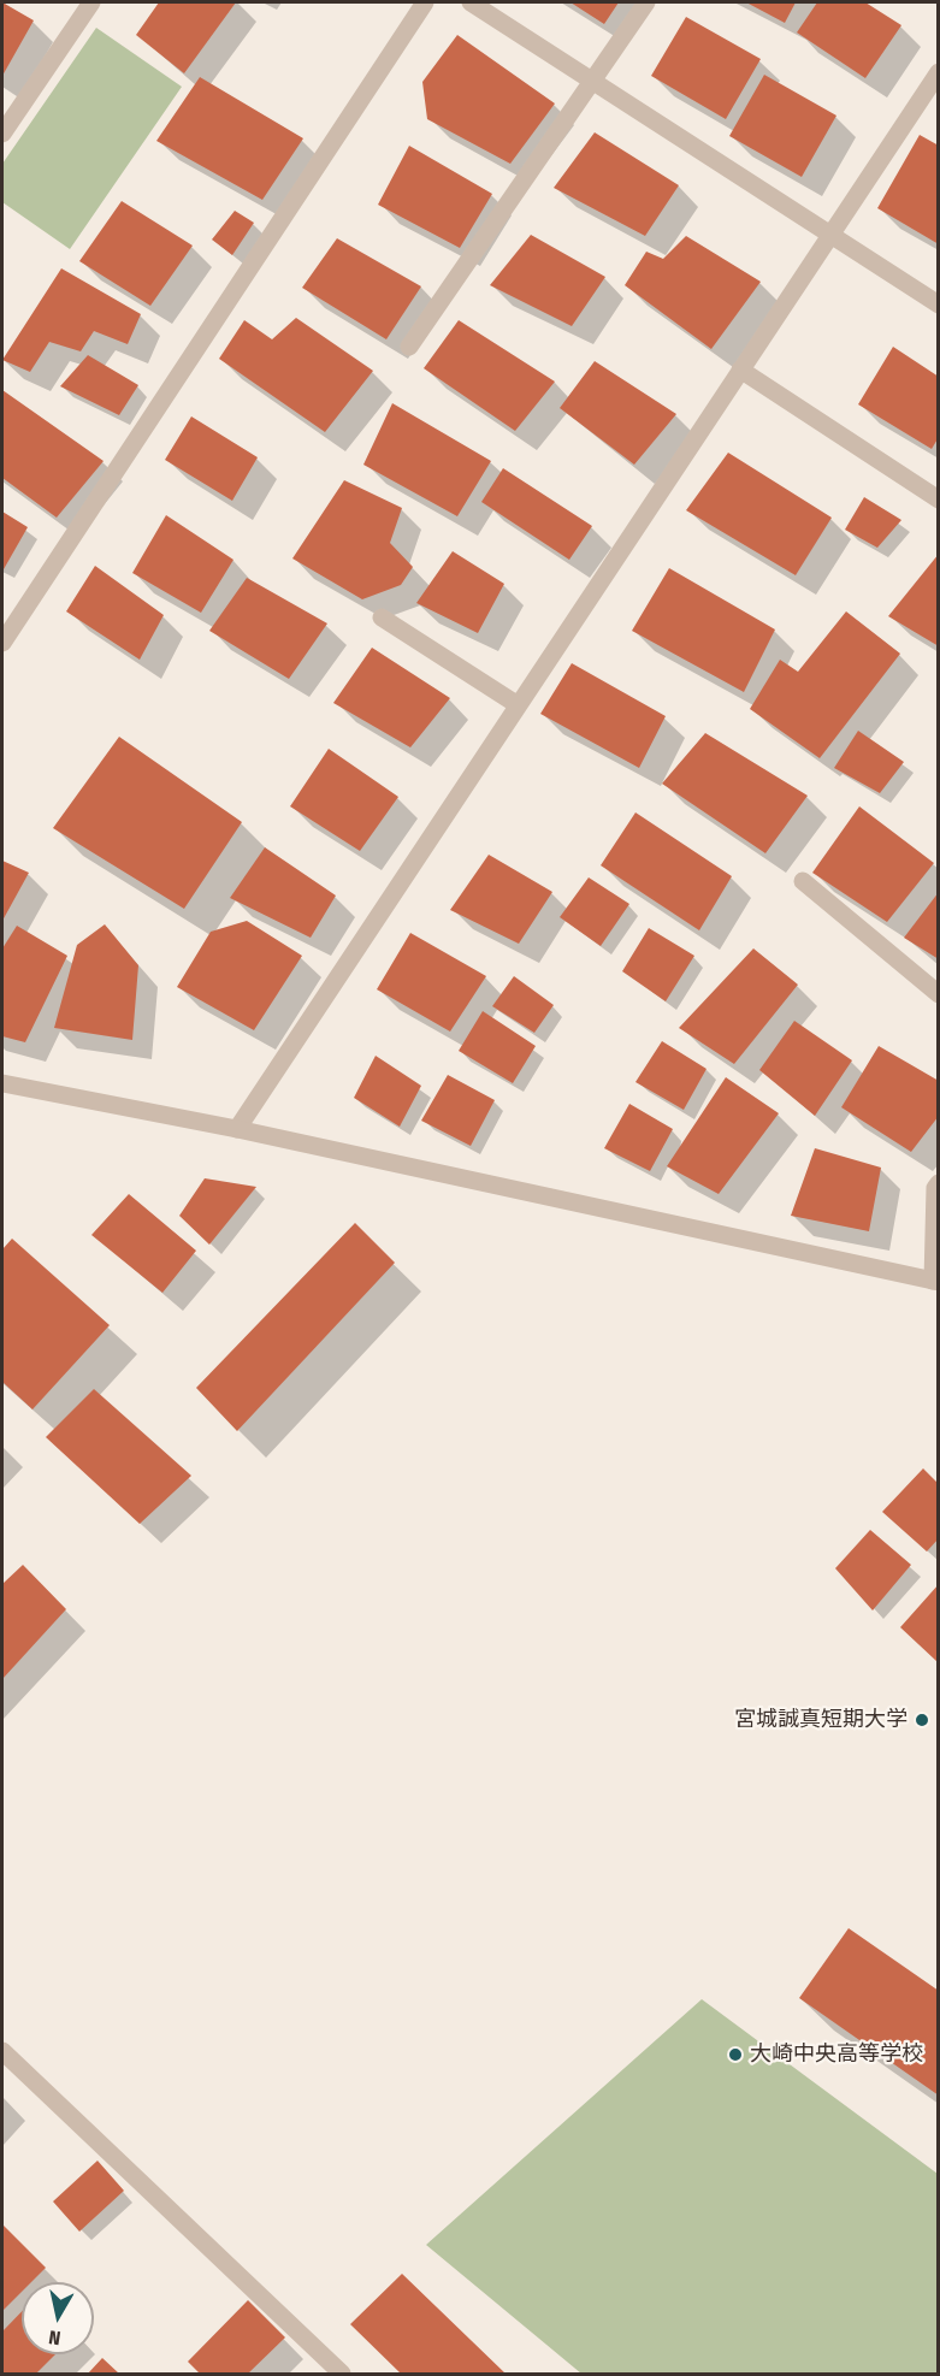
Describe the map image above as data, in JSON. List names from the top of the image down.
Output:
{
  "places": ["宮城誠真短期大学", "大崎中央高等学校"],
  "north": "bottom"
}
